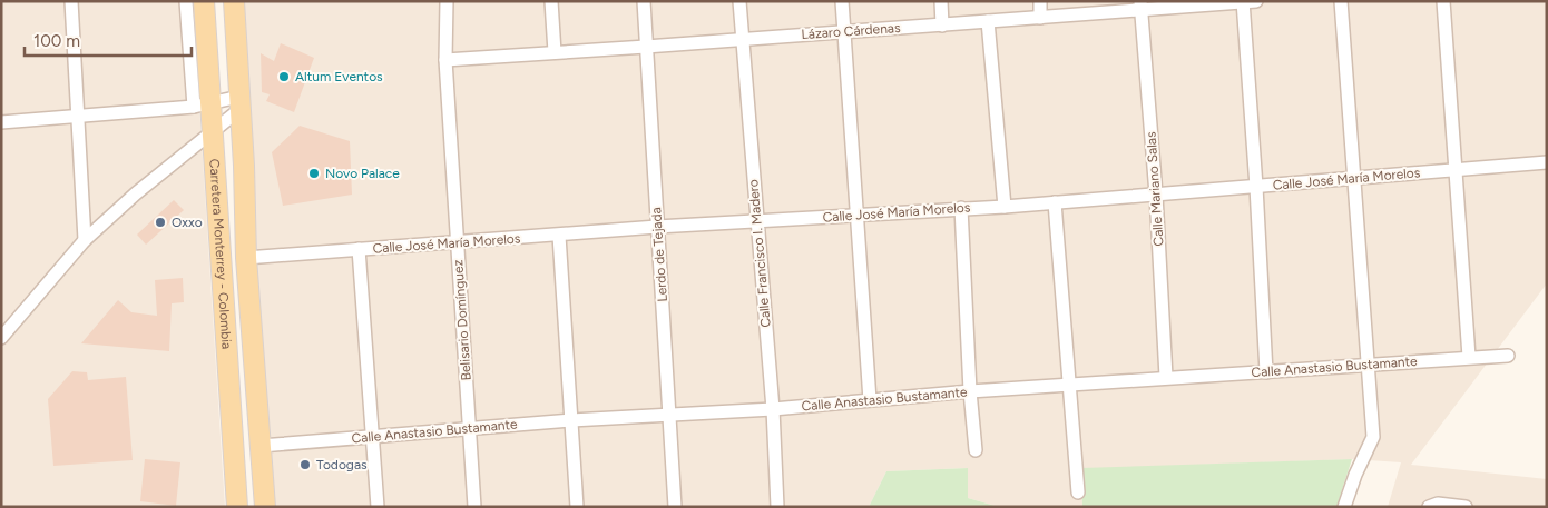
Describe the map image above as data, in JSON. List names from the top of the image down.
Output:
{
  "streets": {
    "main road": ["Carretera Monterrey - Colombia"],
    "street": [
      "Lázaro Cárdenas",
      "Calle José María Morelos",
      "Calle Mariano Salas",
      "Calle Francisco I. Madero",
      "Lerdo de Tejada",
      "Belisario Domínguez",
      "Calle Anastasio Bustamante"
    ]
  },
  "crossings": [
    ["Lázaro Cárdenas", "Calle Mariano Salas"],
    ["Lázaro Cárdenas", "Calle Francisco I. Madero"],
    ["Lázaro Cárdenas", "Lerdo de Tejada"],
    ["Lázaro Cárdenas", "Belisario Domínguez"],
    ["Calle José María Morelos", "Calle Mariano Salas"],
    ["Calle José María Morelos", "Calle Francisco I. Madero"],
    ["Calle José María Morelos", "Carretera Monterrey - Colombia"],
    ["Calle José María Morelos", "Lerdo de Tejada"],
    ["Calle José María Morelos", "Belisario Domínguez"],
    ["Calle Mariano Salas", "Calle Anastasio Bustamante"],
    ["Calle Francisco I. Madero", "Calle Anastasio Bustamante"],
    ["Carretera Monterrey - Colombia", "Calle Anastasio Bustamante"],
    ["Lerdo de Tejada", "Calle Anastasio Bustamante"],
    ["Belisario Domínguez", "Calle Anastasio Bustamante"]
  ],
  "places": [
    "Altum Eventos",
    "Novo Palace",
    "Oxxo",
    "Todogas"
  ],
  "scale_bar": "100 m"
}
